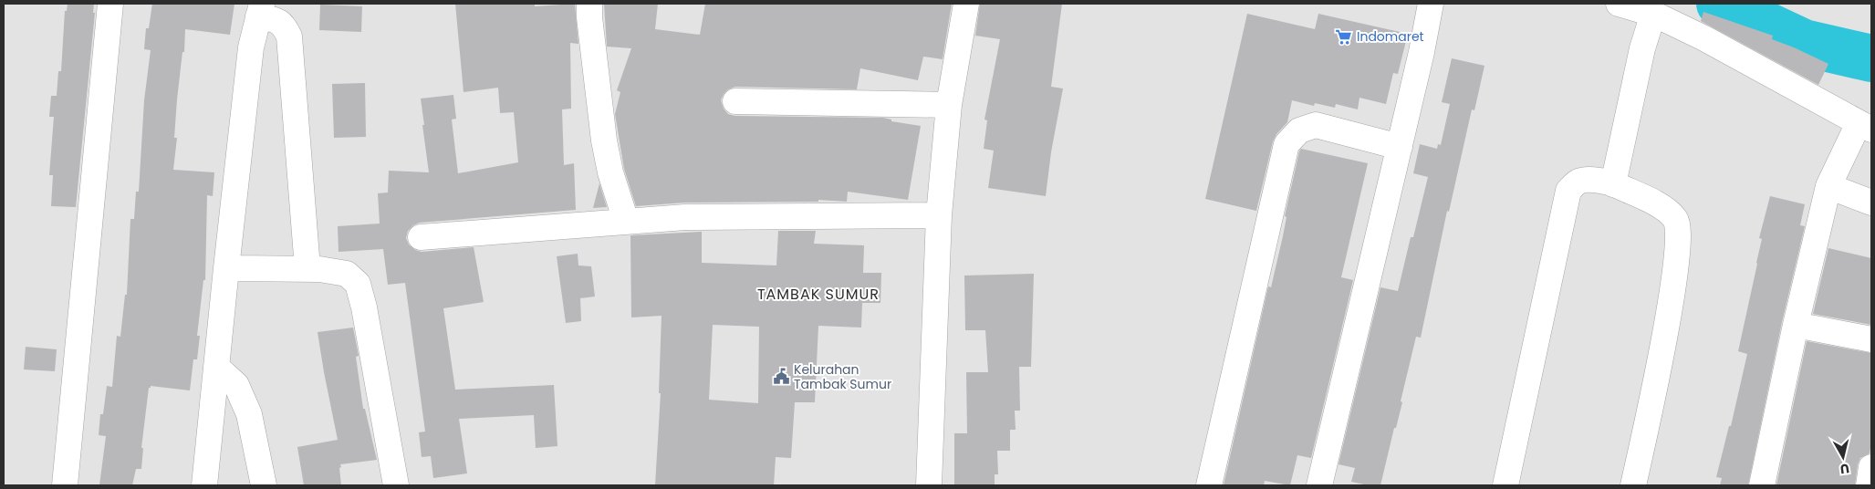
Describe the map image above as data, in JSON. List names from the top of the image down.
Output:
{
  "districts": ["TAMBAK SUMUR"],
  "places": {
    "supermarket": ["Indomaret"],
    "public building": ["Kelurahan Tambak Sumur"]
  },
  "north": "bottom"
}
